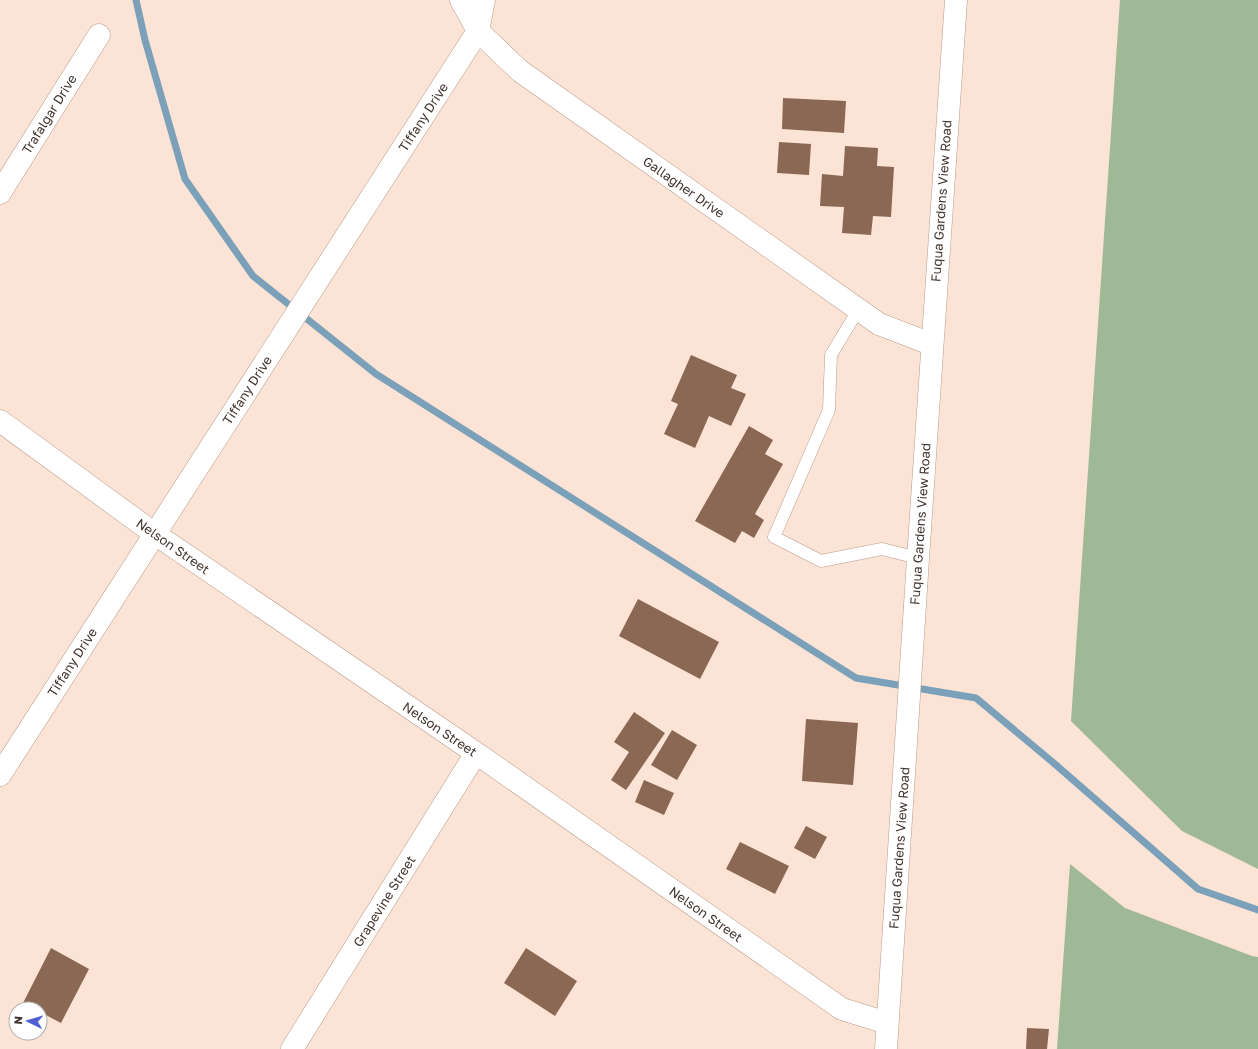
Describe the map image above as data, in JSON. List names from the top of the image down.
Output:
{
  "streets": {
    "street": [
      "Trafalgar Drive",
      "Tiffany Drive",
      "Gallagher Drive",
      "Fuqua Gardens View Road",
      "Nelson Street",
      "Grapevine Street"
    ]
  },
  "crossings": [
    ["Tiffany Drive", "Gallagher Drive"],
    ["Tiffany Drive", "Nelson Street"],
    ["Gallagher Drive", "Fuqua Gardens View Road"],
    ["Fuqua Gardens View Road", "Nelson Street"],
    ["Nelson Street", "Grapevine Street"]
  ],
  "north": "left"
}
